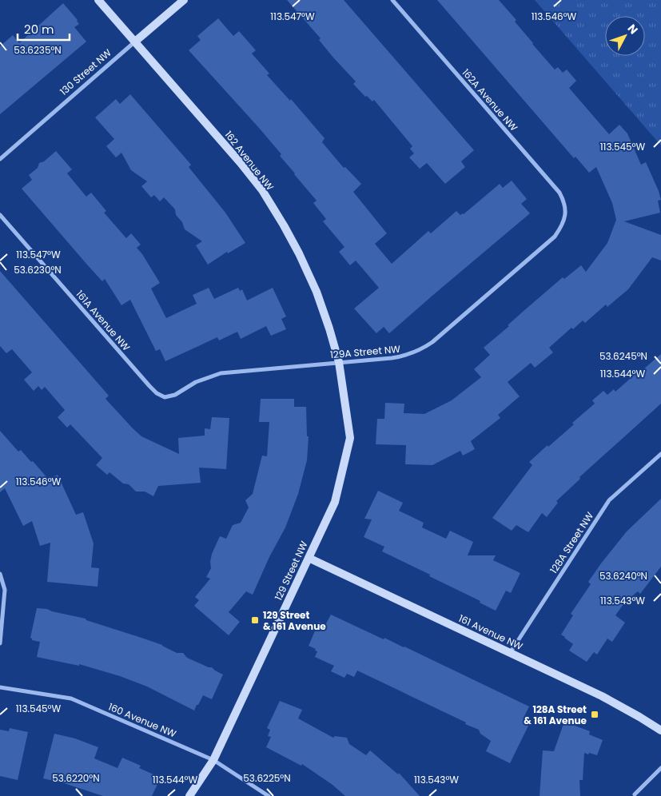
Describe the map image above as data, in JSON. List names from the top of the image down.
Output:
{
  "streets": {
    "street": [
      "130 Street NW",
      "162A Avenue NW",
      "162 Avenue NW",
      "161A Avenue NW",
      "129A Street NW",
      "128A Street NW",
      "129 Street NW",
      "161 Avenue NW",
      "160 Avenue NW"
    ]
  },
  "crossings": [
    ["130 Street NW", "162 Avenue NW"],
    ["162A Avenue NW", "129A Street NW"],
    ["162 Avenue NW", "129A Street NW"],
    ["162 Avenue NW", "129 Street NW"],
    ["161A Avenue NW", "129A Street NW"],
    ["129A Street NW", "129 Street NW"],
    ["128A Street NW", "161 Avenue NW"],
    ["129 Street NW", "161 Avenue NW"],
    ["129 Street NW", "160 Avenue NW"]
  ],
  "places": {
    "transit": ["129 Street & 161 Avenue", "128A Street & 161 Avenue"]
  },
  "scale_bar": "20 m",
  "north": "top right",
  "coordinates": [
    "113.547°W",
    "113.546°W",
    "53.6235°N",
    "113.545°W",
    "53.6230°N",
    "53.6245°N",
    "113.544°W",
    "53.6240°N",
    "113.543°W",
    "53.6220°N",
    "53.6225°N"
  ]
}
